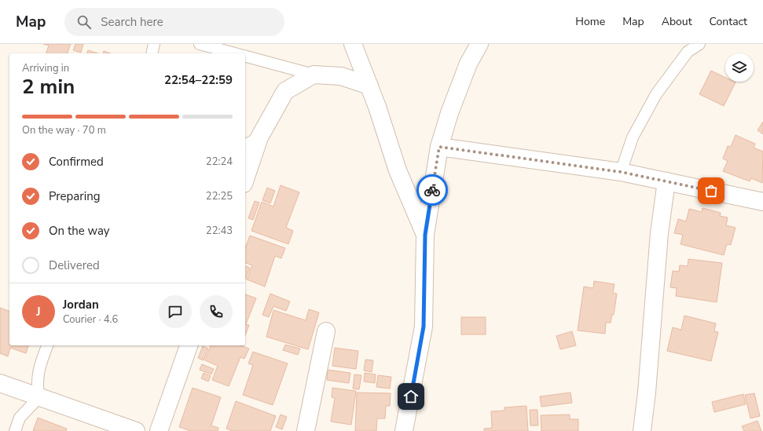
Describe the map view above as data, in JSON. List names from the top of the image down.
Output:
{
  "page": {
    "header": "Map",
    "search": "Search here",
    "nav": [
      "Home",
      "Map",
      "About",
      "Contact"
    ],
    "heading": ["2 min", "Arriving in", "22:54–22:59"],
    "panel": ["Jordan", "Courier · 4.6"],
    "bar": "On the way · 70 m",
    "list": [
      ["Confirmed", "22:24"],
      ["Preparing", "22:25"],
      ["On the way", "22:43"],
      "Delivered"
    ],
    "round": "J"
  }
}
